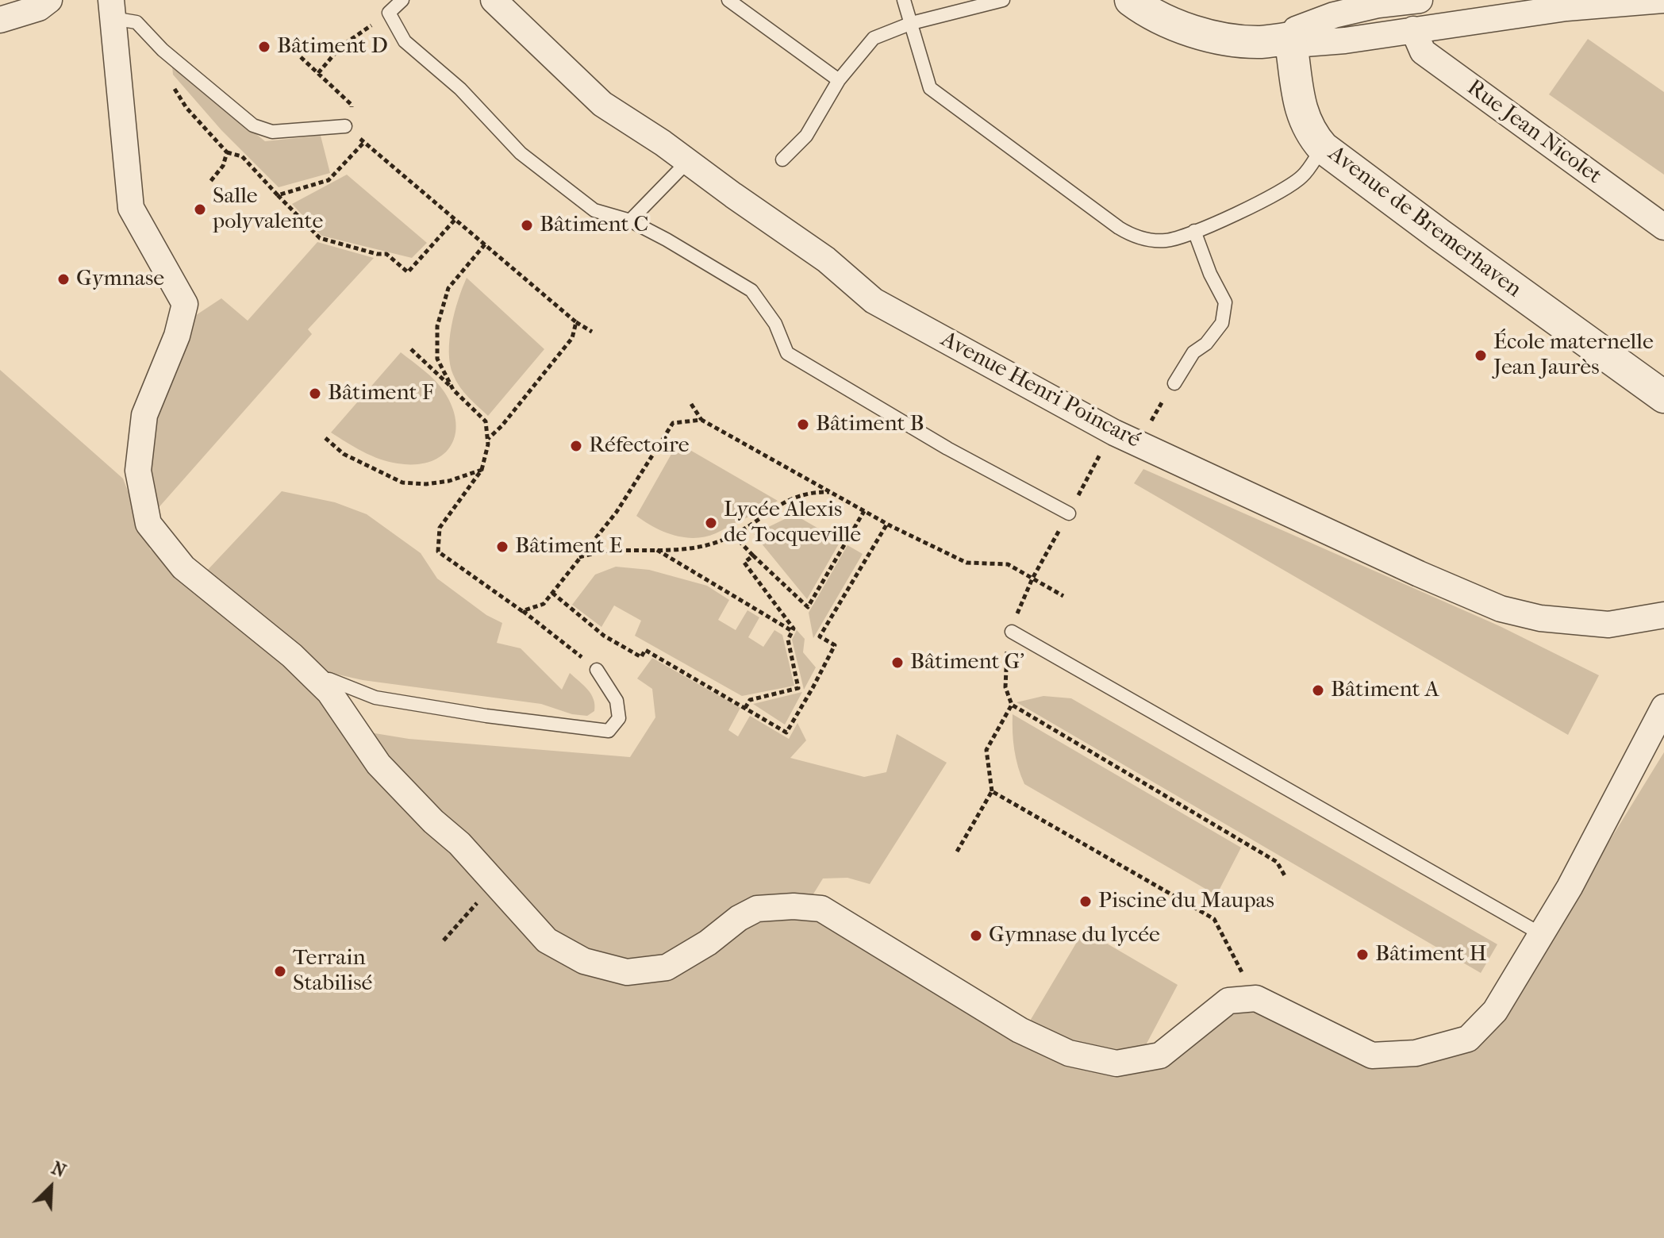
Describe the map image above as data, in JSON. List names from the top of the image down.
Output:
{
  "streets": {
    "street": ["Rue Jean Nicolet", "Avenue de Bremerhaven", "Avenue Henri Poincaré"]
  },
  "places": [
    "Bâtiment D",
    "Salle polyvalente",
    "Bâtiment C",
    "Gymnase",
    "École maternelle Jean Jaurès",
    "Bâtiment F",
    "Bâtiment B",
    "Réfectoire",
    "Lycée Alexis de Tocqueville",
    "Bâtiment E",
    "Bâtiment G'",
    "Bâtiment A",
    "Piscine du Maupas",
    "Gymnase du lycée",
    "Bâtiment H",
    "Terrain Stabilisé"
  ],
  "north": "top right"
}
